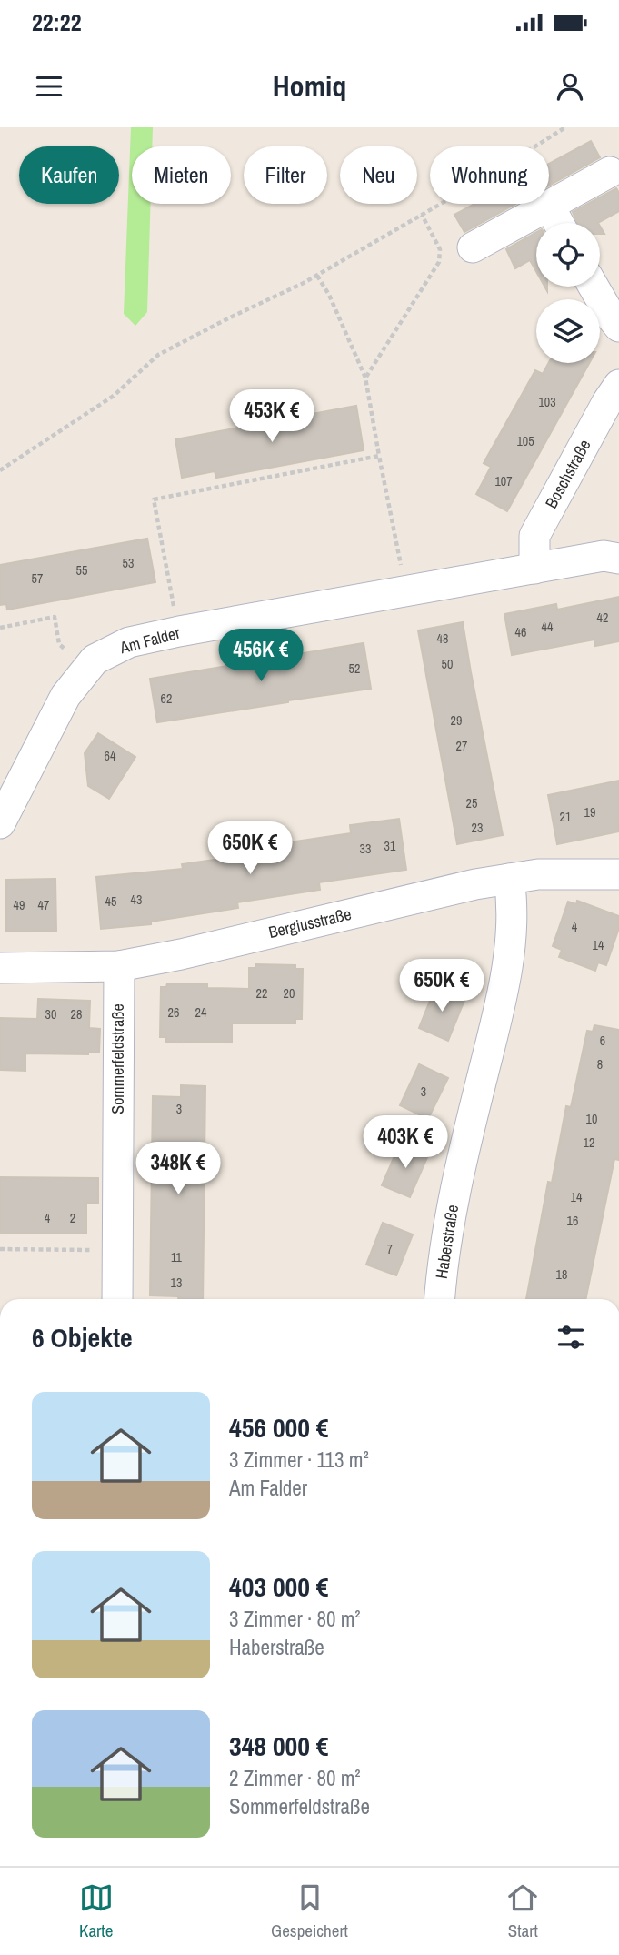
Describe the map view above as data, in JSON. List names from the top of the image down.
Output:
{
  "streets": {
    "street": [
      "Boschstraße",
      "Am Falder",
      "Bergiusstraße",
      "Sommerfeldstraße",
      "Haberstraße"
    ]
  },
  "crossings": [
    ["Boschstraße", "Am Falder"],
    ["Bergiusstraße", "Sommerfeldstraße"],
    ["Bergiusstraße", "Haberstraße"]
  ],
  "house_numbers": [
    "103",
    "105",
    "107",
    "53",
    "55",
    "57",
    "42",
    "44",
    "46",
    "48",
    "50",
    "52",
    "62",
    "29",
    "27",
    "64",
    "25",
    "19",
    "21",
    "23",
    "31",
    "33",
    "43",
    "45",
    "49",
    "47",
    "4",
    "14",
    "22",
    "20",
    "26",
    "24",
    "30",
    "28",
    "6",
    "8",
    "3",
    "3",
    "10",
    "12",
    "14",
    "4",
    "2",
    "16",
    "7",
    "11",
    "18",
    "13"
  ],
  "page": {
    "status": "22:22",
    "header": "Homiq",
    "chip": [
      "Kaufen",
      "Mieten",
      "Filter",
      "Neu",
      "Wohnung"
    ],
    "price": [
      "453K €",
      "456K €",
      "650K €",
      "650K €",
      "403K €",
      "348K €"
    ],
    "heading": "6 Objekte",
    "list": [
      {
        "name": "456 000 €",
        "note": "3 Zimmer · 113 m² · Am Falder"
      },
      {
        "name": "403 000 €",
        "note": "3 Zimmer · 80 m² · Haberstraße"
      },
      {
        "name": "348 000 €",
        "note": "2 Zimmer · 80 m² · Sommerfeldstraße"
      }
    ],
    "tabs": ["Karte", "Gespeichert", "Start"]
  }
}
